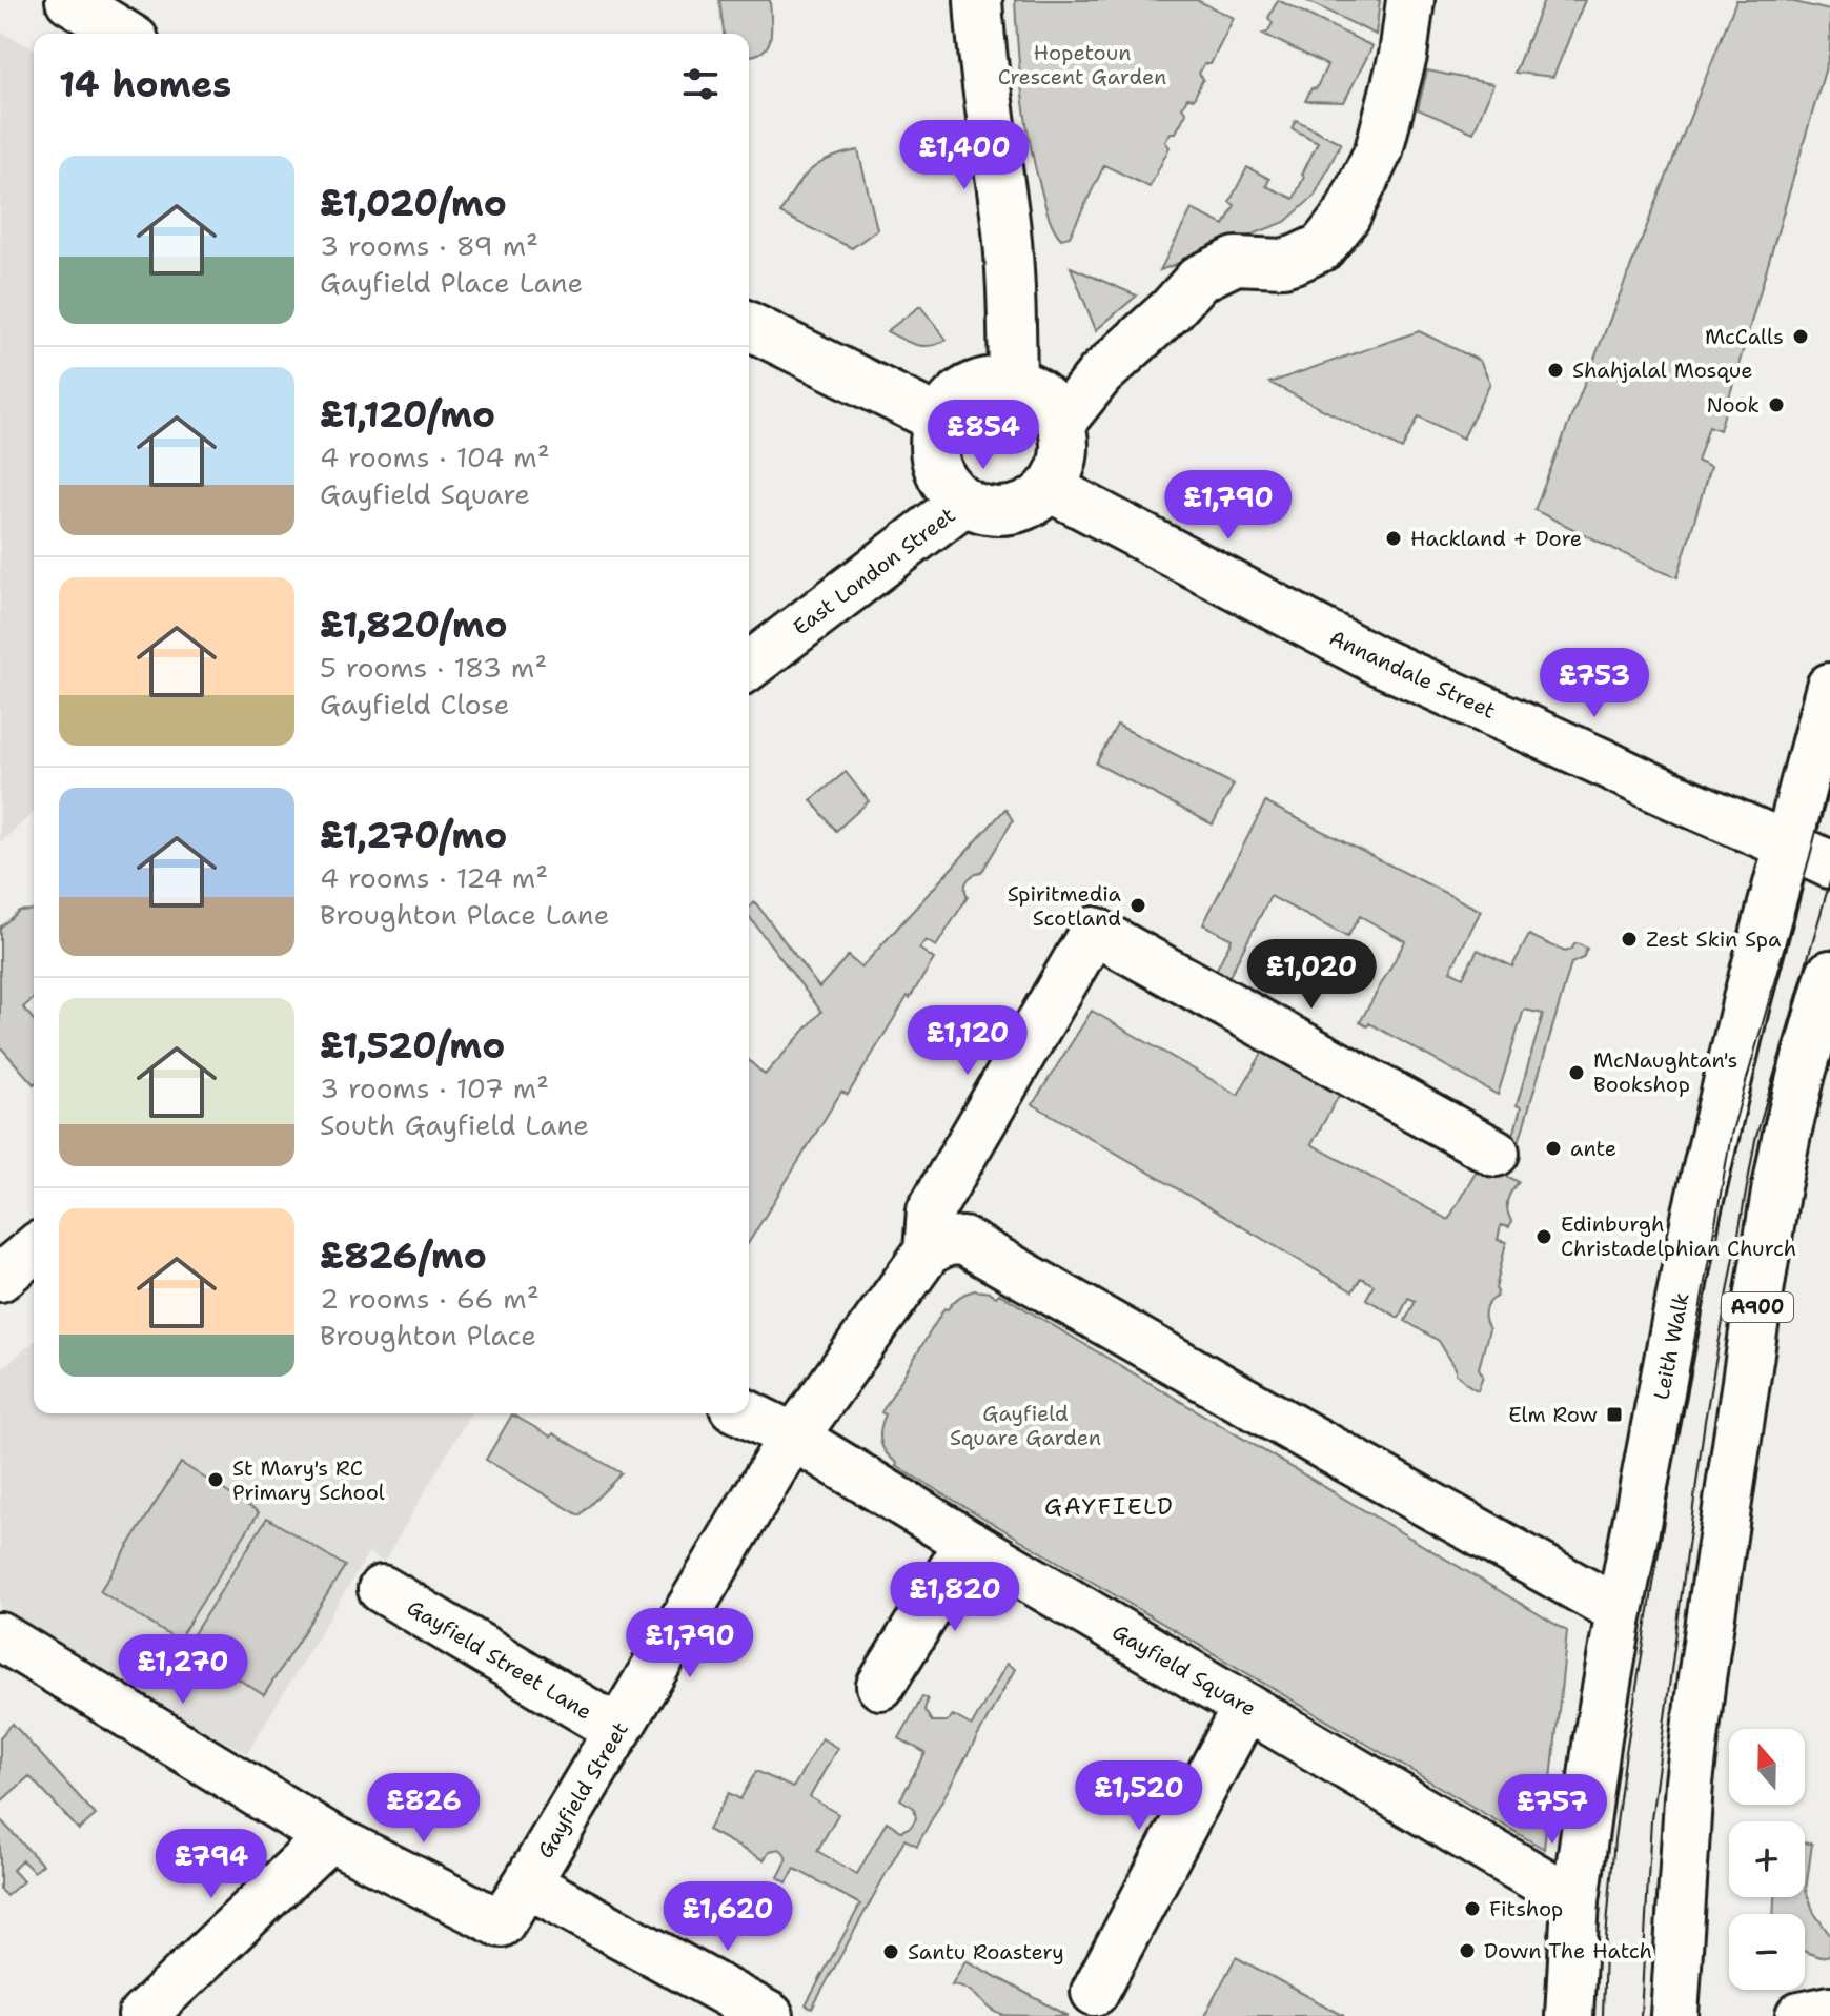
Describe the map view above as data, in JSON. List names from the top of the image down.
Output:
{
  "streets": {
    "street": [
      "East London Street",
      "Annandale Street",
      "A900",
      "Leith Walk",
      "Gayfield Street Lane",
      "Gayfield Square",
      "Gayfield Street"
    ]
  },
  "crossings": [
    ["East London Street", "Annandale Street"],
    ["Annandale Street", "Leith Walk"],
    ["Leith Walk", "Gayfield Square"],
    ["Gayfield Street Lane", "Gayfield Street"],
    ["Gayfield Square", "Gayfield Street"]
  ],
  "districts": ["GAYFIELD"],
  "parks": ["Hopetoun Crescent Garden", "Gayfield Square Garden"],
  "places": {
    "other": [
      "McCalls",
      "Shahjalal Mosque",
      "Nook",
      "Hackland + Dore",
      "Spiritmedia Scotland",
      "Zest Skin Spa",
      "McNaughtan's Bookshop",
      "ante",
      "Edinburgh Christadelphian Church",
      "St Mary's RC Primary School",
      "Fitshop",
      "Down The Hatch",
      "Santu Roastery"
    ],
    "transit": ["Elm Row"]
  },
  "north": "top",
  "page": {
    "heading": "14 homes",
    "price": [
      "£1,400",
      "£854",
      "£1,790",
      "£753",
      "£1,020",
      "£1,120",
      "£1,820",
      "£1,790",
      "£1,270",
      "£1,520",
      "£826",
      "£757",
      "£794",
      "£1,620"
    ],
    "list": [
      {
        "name": "£1,020/mo",
        "note": "3 rooms · 89 m² · Gayfield Place Lane"
      },
      {
        "name": "£1,120/mo",
        "note": "4 rooms · 104 m² · Gayfield Square"
      },
      {
        "name": "£1,820/mo",
        "note": "5 rooms · 183 m² · Gayfield Close"
      },
      {
        "name": "£1,270/mo",
        "note": "4 rooms · 124 m² · Broughton Place Lane"
      },
      {
        "name": "£1,520/mo",
        "note": "3 rooms · 107 m² · South Gayfield Lane"
      },
      {
        "name": "£826/mo",
        "note": "2 rooms · 66 m² · Broughton Place"
      }
    ],
    "map_buttons": ["+", "−"]
  }
}
